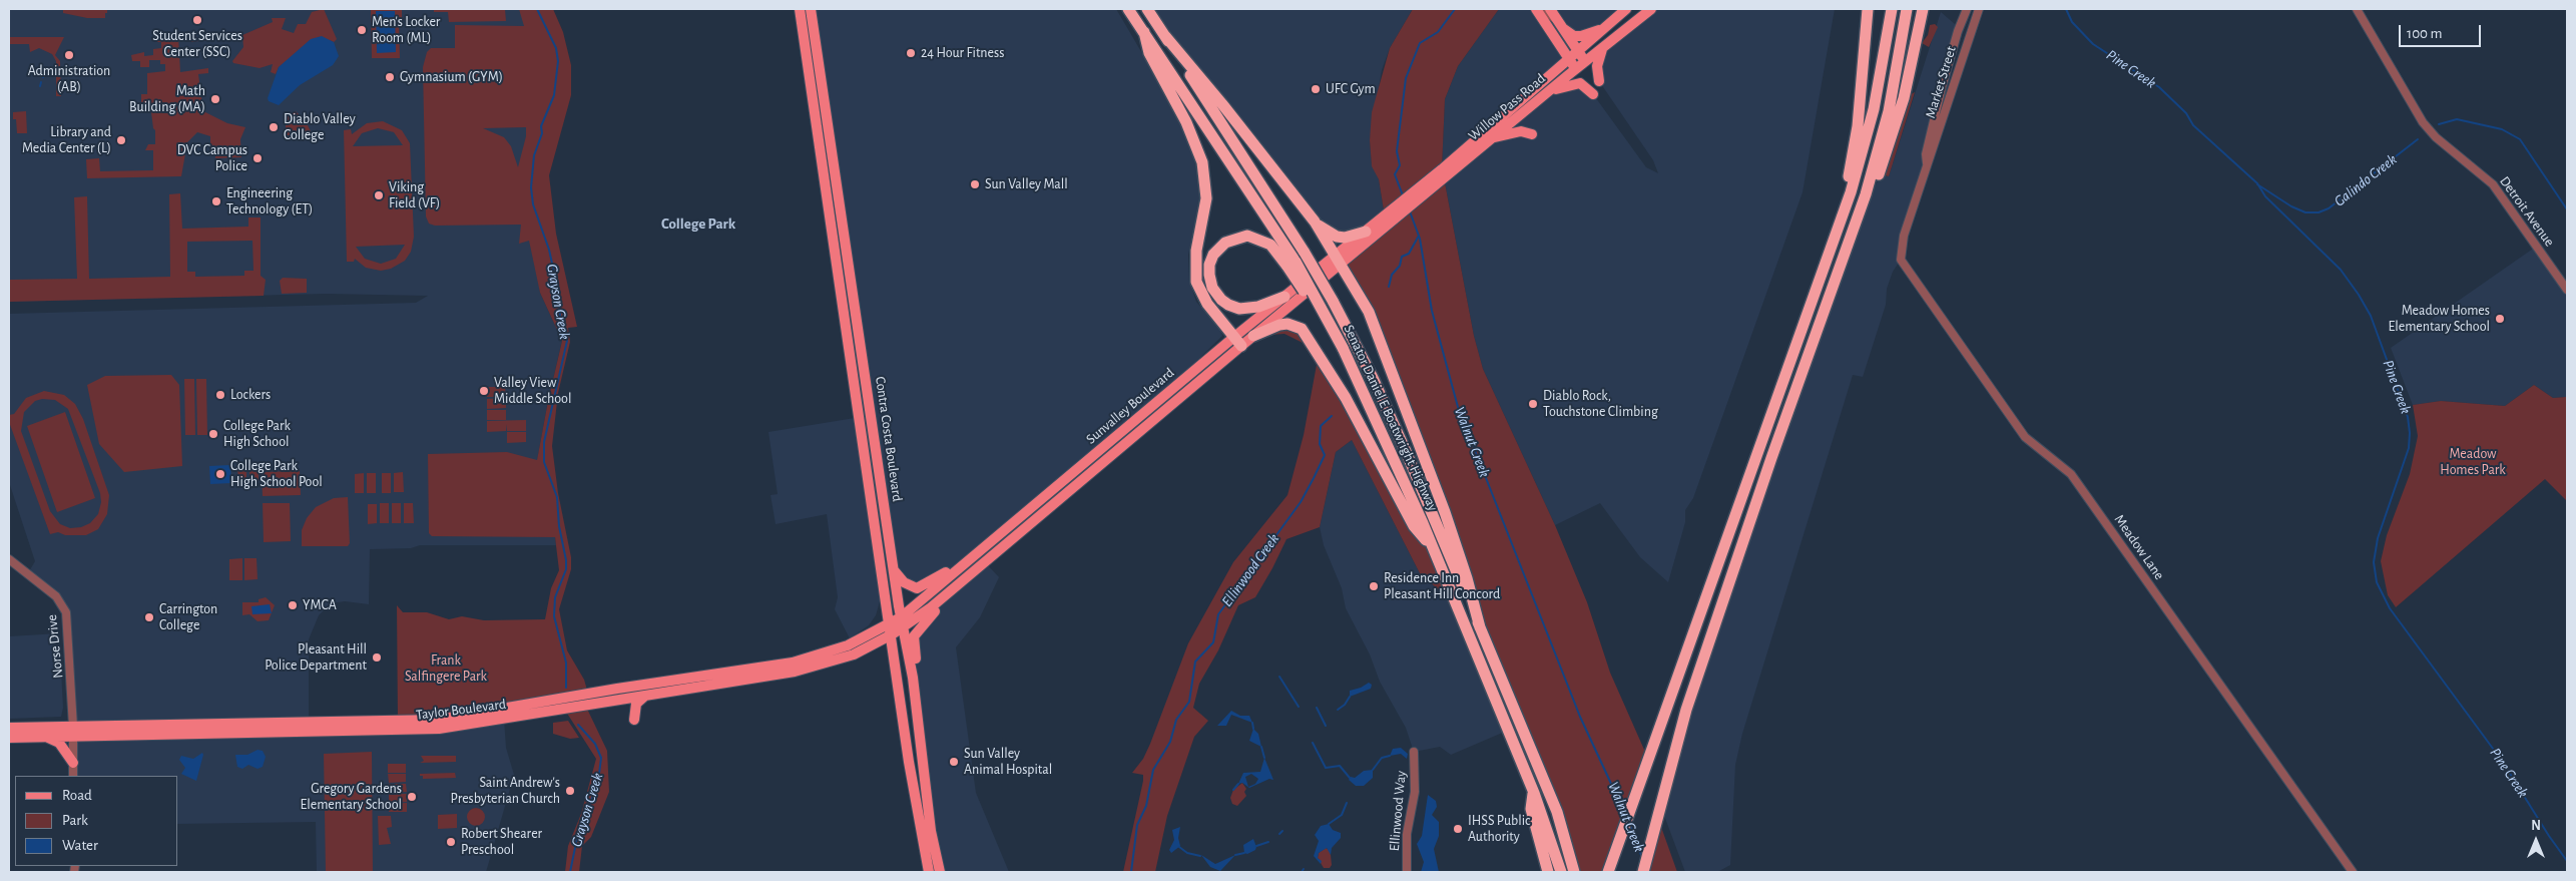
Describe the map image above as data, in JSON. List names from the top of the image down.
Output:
{
  "streets": {
    "highway": ["Senator Daniel E Boatwright Highway"],
    "main road": [
      "Willow Pass Road",
      "Sunvalley Boulevard",
      "Contra Costa Boulevard",
      "Taylor Boulevard"
    ],
    "street": [
      "Market Street",
      "Detroit Avenue",
      "Meadow Lane",
      "Norse Drive",
      "Ellinwood Way"
    ]
  },
  "crossings": [
    ["Market Street", "Meadow Lane"],
    ["Willow Pass Road", "Sunvalley Boulevard"],
    ["Sunvalley Boulevard", "Contra Costa Boulevard"],
    ["Sunvalley Boulevard", "Taylor Boulevard"],
    ["Contra Costa Boulevard", "Taylor Boulevard"],
    ["Norse Drive", "Taylor Boulevard"]
  ],
  "districts": ["College Park"],
  "water": [
    "Pine Creek",
    "Galindo Creek",
    "Grayson Creek",
    "Walnut Creek",
    "Ellinwood Creek"
  ],
  "parks": ["Meadow Homes Park", "Frank Salfingere Park"],
  "places": [
    "Student Services Center (SSC)",
    "Men's Locker Room (ML)",
    "24 Hour Fitness",
    "Administration (AB)",
    "Gymnasium (GYM)",
    "UFC Gym",
    "Math Building (MA)",
    "Diablo Valley College",
    "Library and Media Center (L)",
    "DVC Campus Police",
    "Sun Valley Mall",
    "Viking Field (VF)",
    "Engineering Technology (ET)",
    "Meadow Homes Elementary School",
    "Valley View Middle School",
    "Lockers",
    "Diablo Rock, Touchstone Climbing",
    "College Park High School",
    "College Park High School Pool",
    "Residence Inn Pleasant Hill Concord",
    "YMCA",
    "Carrington College",
    "Pleasant Hill Police Department",
    "Sun Valley Animal Hospital",
    "Saint Andrew's Presbyterian Church",
    "Gregory Gardens Elementary School",
    "IHSS Public Authority",
    "Robert Shearer Preschool"
  ],
  "legend": ["Road", "Park", "Water"],
  "scale_bar": "100 m",
  "north": "top"
}
